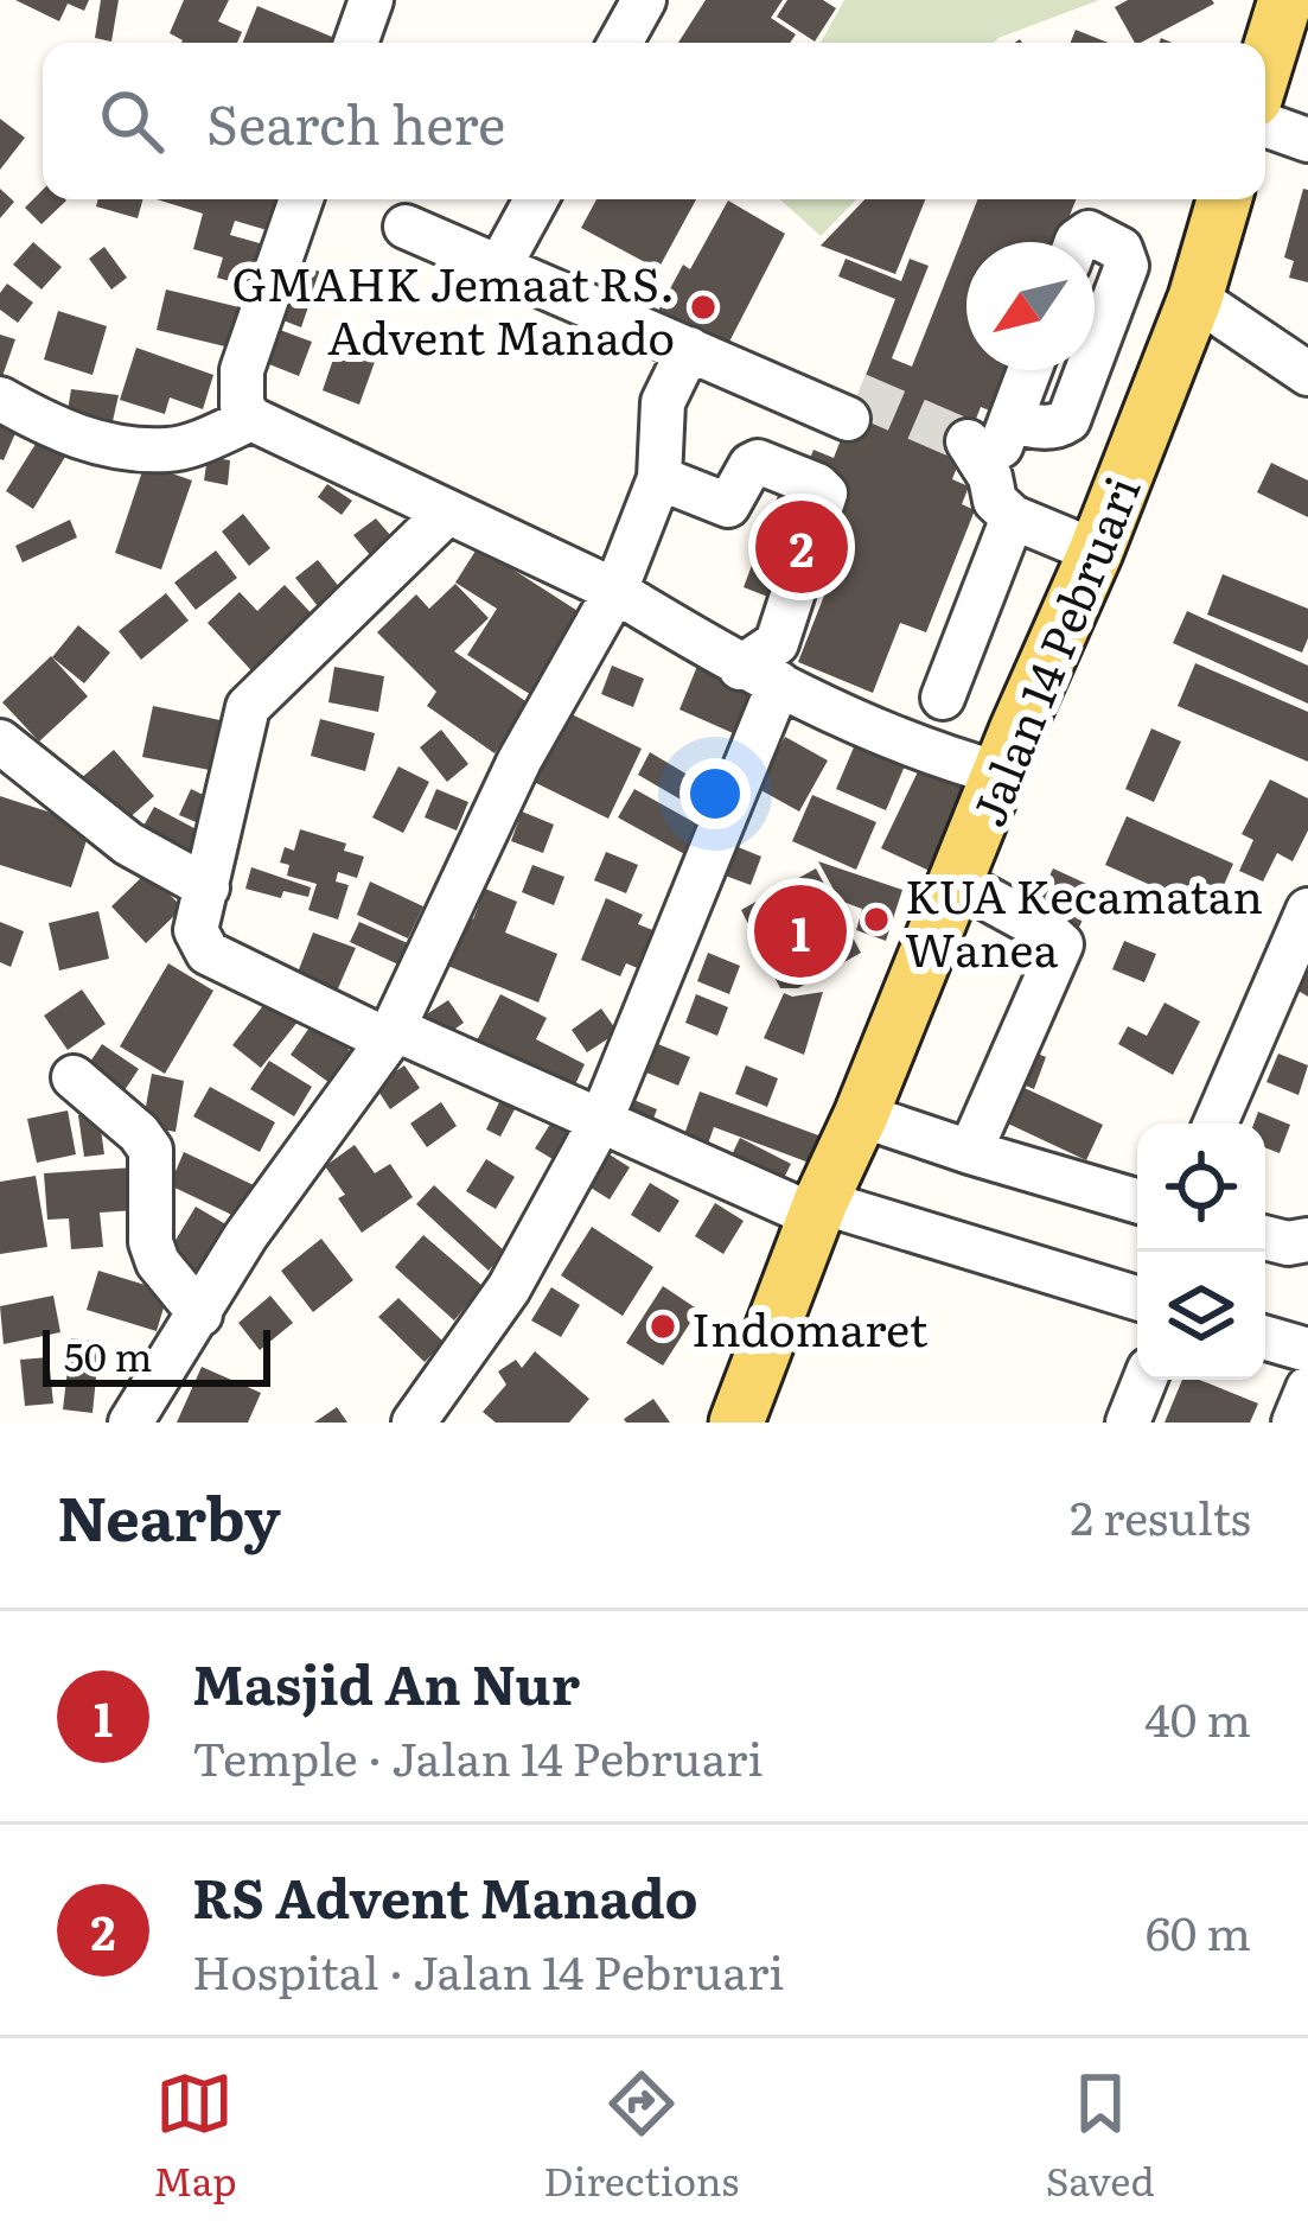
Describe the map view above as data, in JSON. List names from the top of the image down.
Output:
{
  "streets": {
    "main road": ["Jalan 14 Pebruari"]
  },
  "places": ["GMAHK Jemaat RS. Advent Manado", "KUA Kecamatan Wanea", "Indomaret"],
  "scale_bar": "50 m",
  "north": "bottom left",
  "page": {
    "search": "Search here",
    "pins": ["2", "1"],
    "scale": "50 m",
    "heading": ["Nearby", "2 results"],
    "list": [
      {
        "mark": "1",
        "name": "Masjid An Nur",
        "note": "Temple · Jalan 14 Pebruari",
        "value": "40 m"
      },
      {
        "mark": "2",
        "name": "RS Advent Manado",
        "note": "Hospital · Jalan 14 Pebruari",
        "value": "60 m"
      }
    ],
    "nav": ["Map", "Directions", "Saved"]
  }
}
